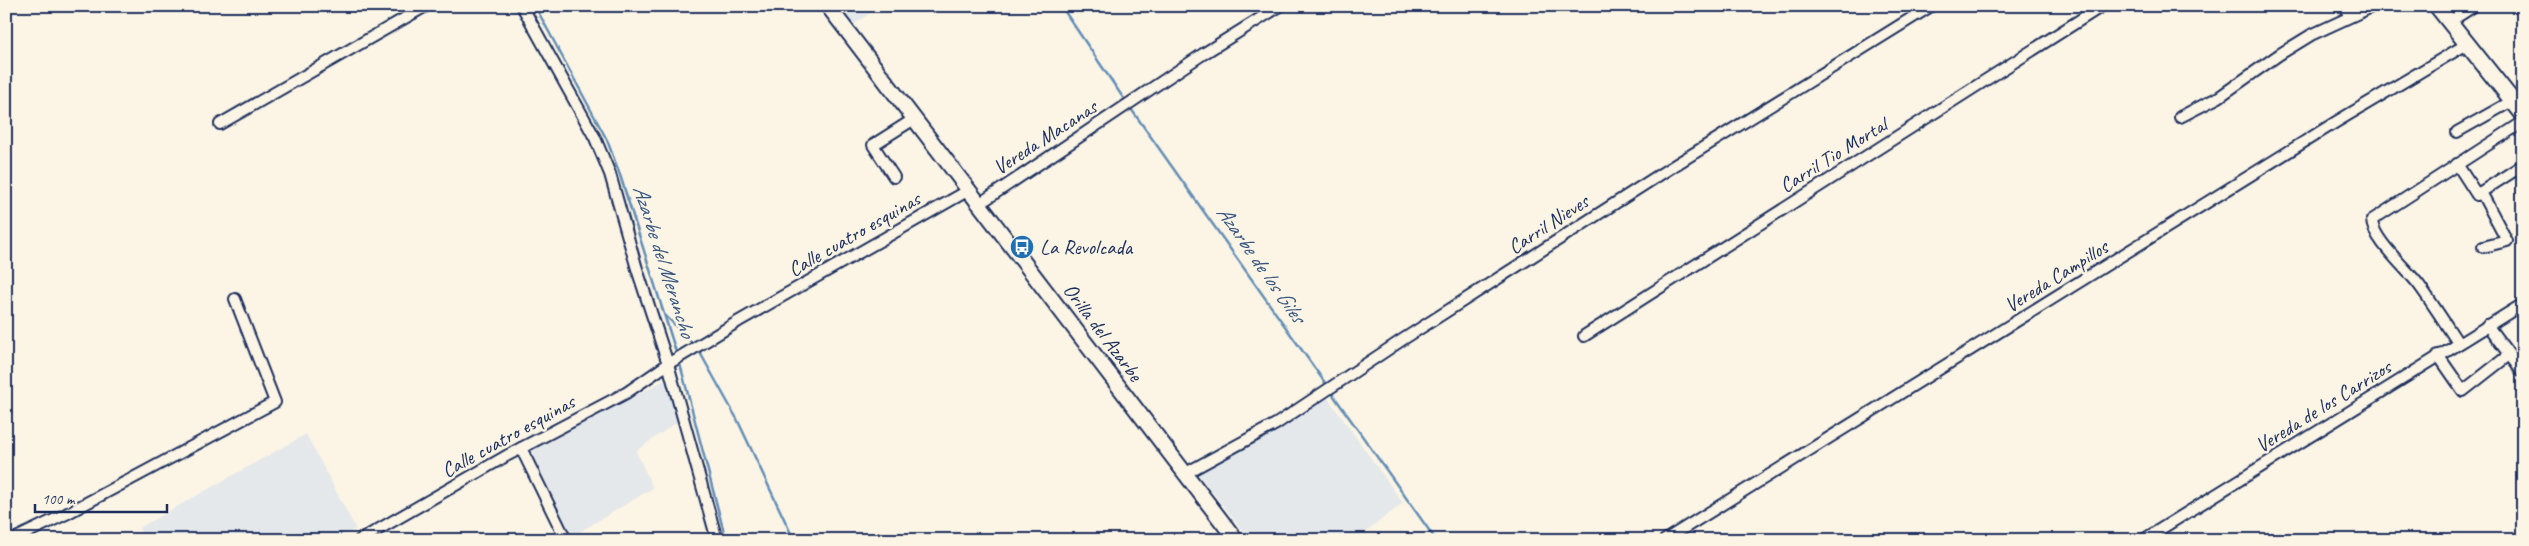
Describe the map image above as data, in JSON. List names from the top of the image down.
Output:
{
  "streets": {
    "street": [
      "Vereda Macanas",
      "Carril Tio Mortal",
      "Carril Nieves",
      "Calle cuatro esquinas",
      "Vereda Campillos",
      "Orilla del Azarbe",
      "Vereda de los Carrizos"
    ]
  },
  "crossings": [
    ["Vereda Macanas", "Orilla del Azarbe"],
    ["Carril Nieves", "Orilla del Azarbe"],
    ["Calle cuatro esquinas", "Orilla del Azarbe"]
  ],
  "water": ["Azarbe del Merancho", "Azarbe de los Giles"],
  "places": {
    "bus stop": ["La Revolcada"]
  },
  "scale_bar": "100 m"
}
